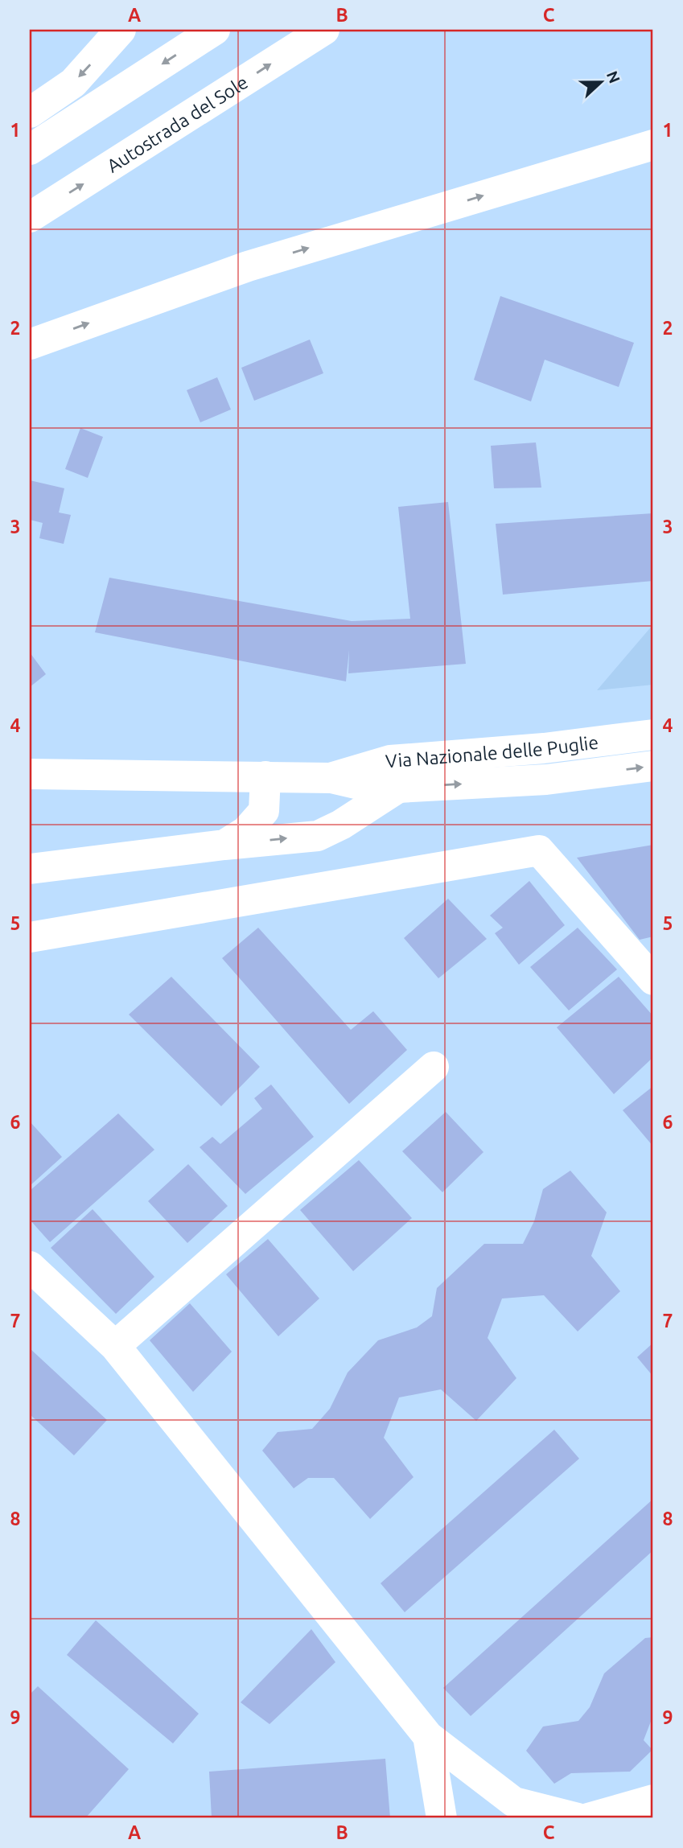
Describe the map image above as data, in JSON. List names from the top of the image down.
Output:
{
  "streets": {
    "main road": ["Autostrada del Sole", "Via Nazionale delle Puglie"]
  },
  "north": "right",
  "grid": {
    "columns": ["A", "B", "C"],
    "rows": [
      "1",
      "2",
      "3",
      "4",
      "5",
      "6",
      "7",
      "8",
      "9"
    ]
  }
}
